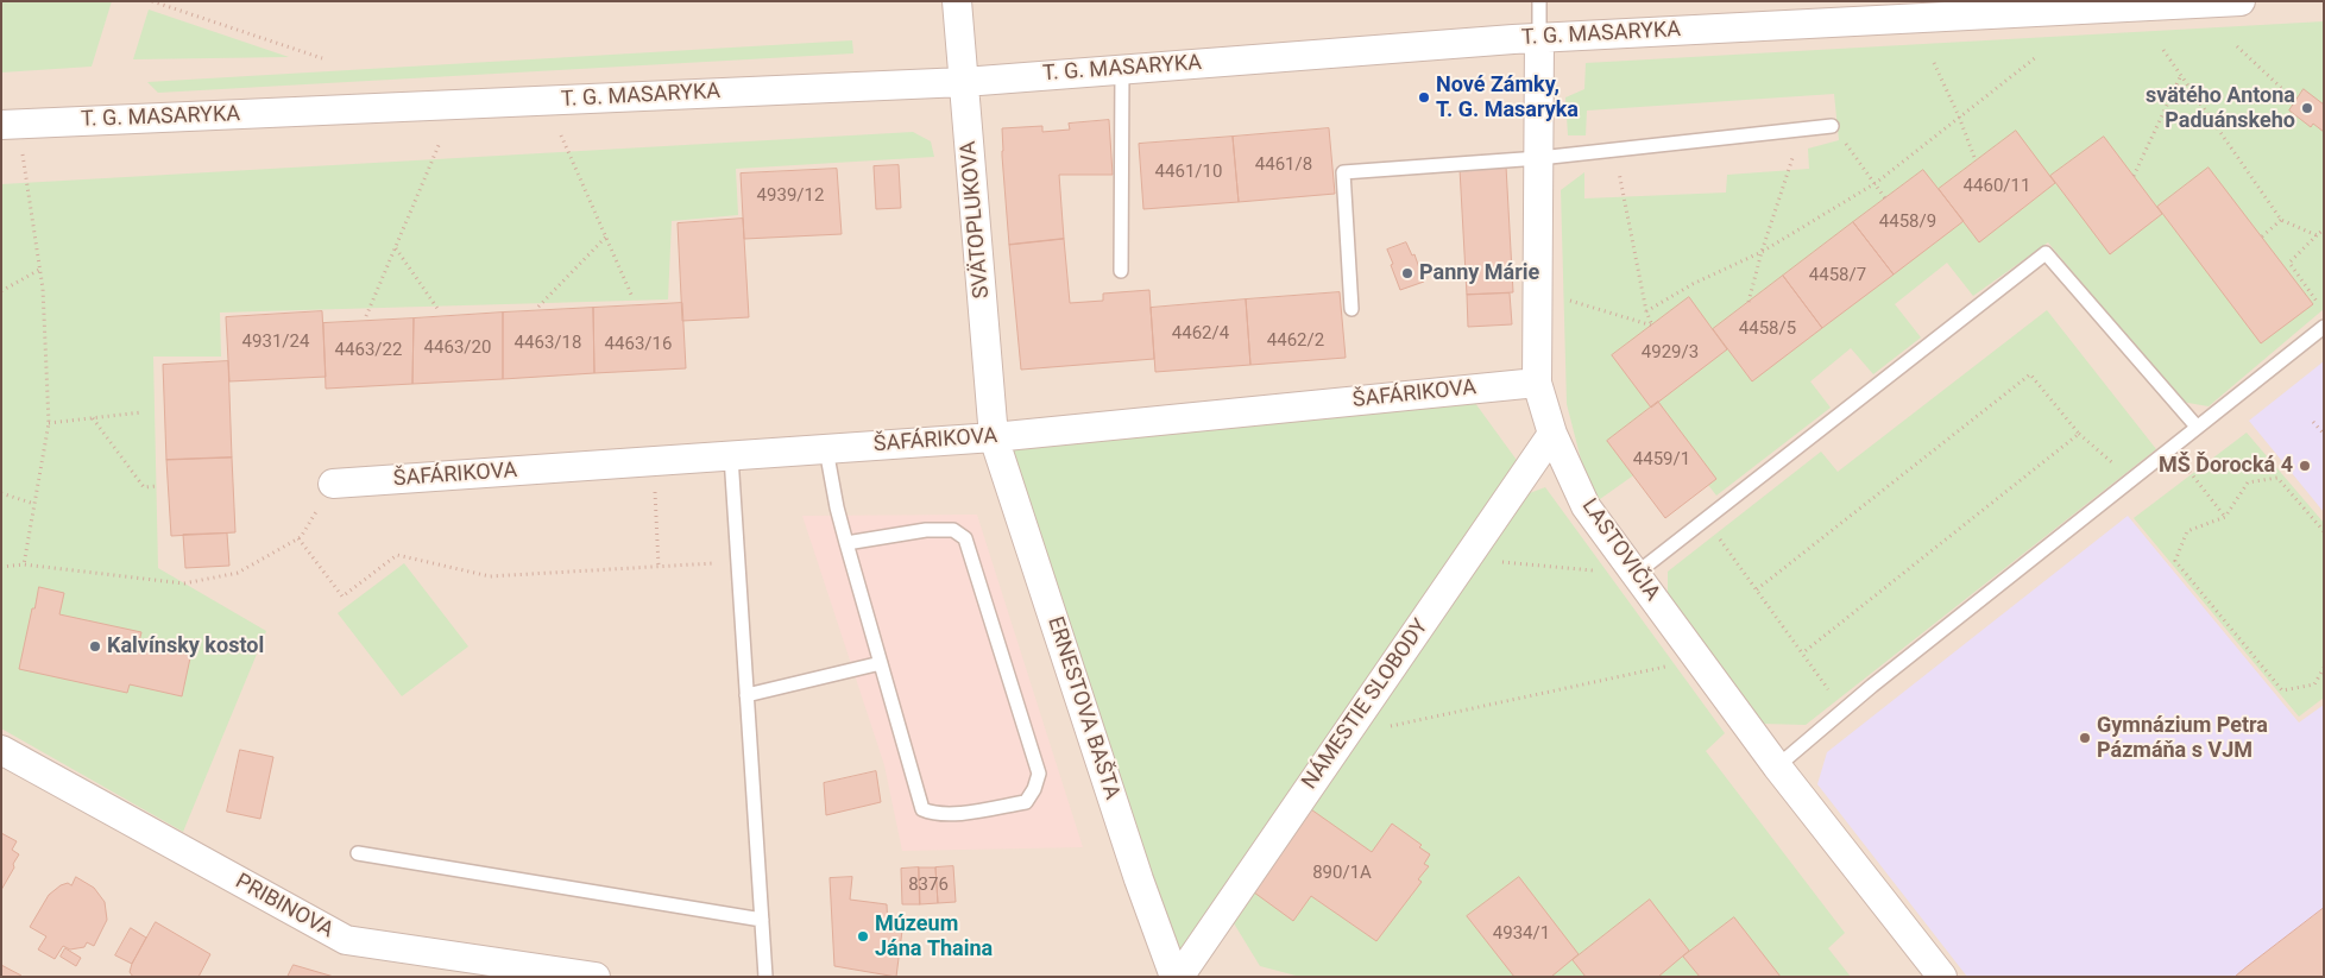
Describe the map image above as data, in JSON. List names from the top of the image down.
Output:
{
  "streets": {
    "street": [
      "T. G. MASARYKA",
      "SVÄTOPLUKOVA",
      "ŠAFÁRIKOVA",
      "LASTOVIČIA",
      "NÁMESTIE SLOBODY",
      "ERNESTOVA BAŠTA",
      "PRIBINOVA"
    ]
  },
  "crossings": [
    ["T. G. MASARYKA", "SVÄTOPLUKOVA"],
    ["T. G. MASARYKA", "LASTOVIČIA"],
    ["SVÄTOPLUKOVA", "ŠAFÁRIKOVA"],
    ["SVÄTOPLUKOVA", "ERNESTOVA BAŠTA"],
    ["ŠAFÁRIKOVA", "LASTOVIČIA"],
    ["ŠAFÁRIKOVA", "ERNESTOVA BAŠTA"],
    ["LASTOVIČIA", "NÁMESTIE SLOBODY"],
    ["NÁMESTIE SLOBODY", "ERNESTOVA BAŠTA"]
  ],
  "places": [
    "Nové Zámky, T. G. Masaryka",
    "svätého Antona Paduánskeho",
    "Panny Márie",
    "MŠ Ďorocká 4",
    "Kalvínsky kostol",
    "Gymnázium Petra Pázmáňa s VJM",
    "Múzeum Jána Thaina"
  ],
  "house_numbers": [
    "4461/8",
    "4461/10",
    "4460/11",
    "4939/12",
    "4458/9",
    "4458/7",
    "4458/5",
    "4462/4",
    "4462/2",
    "4931/24",
    "4463/18",
    "4463/16",
    "4463/20",
    "4463/22",
    "4929/3",
    "4459/1",
    "890/1A",
    "8376",
    "4934/1"
  ]
}
